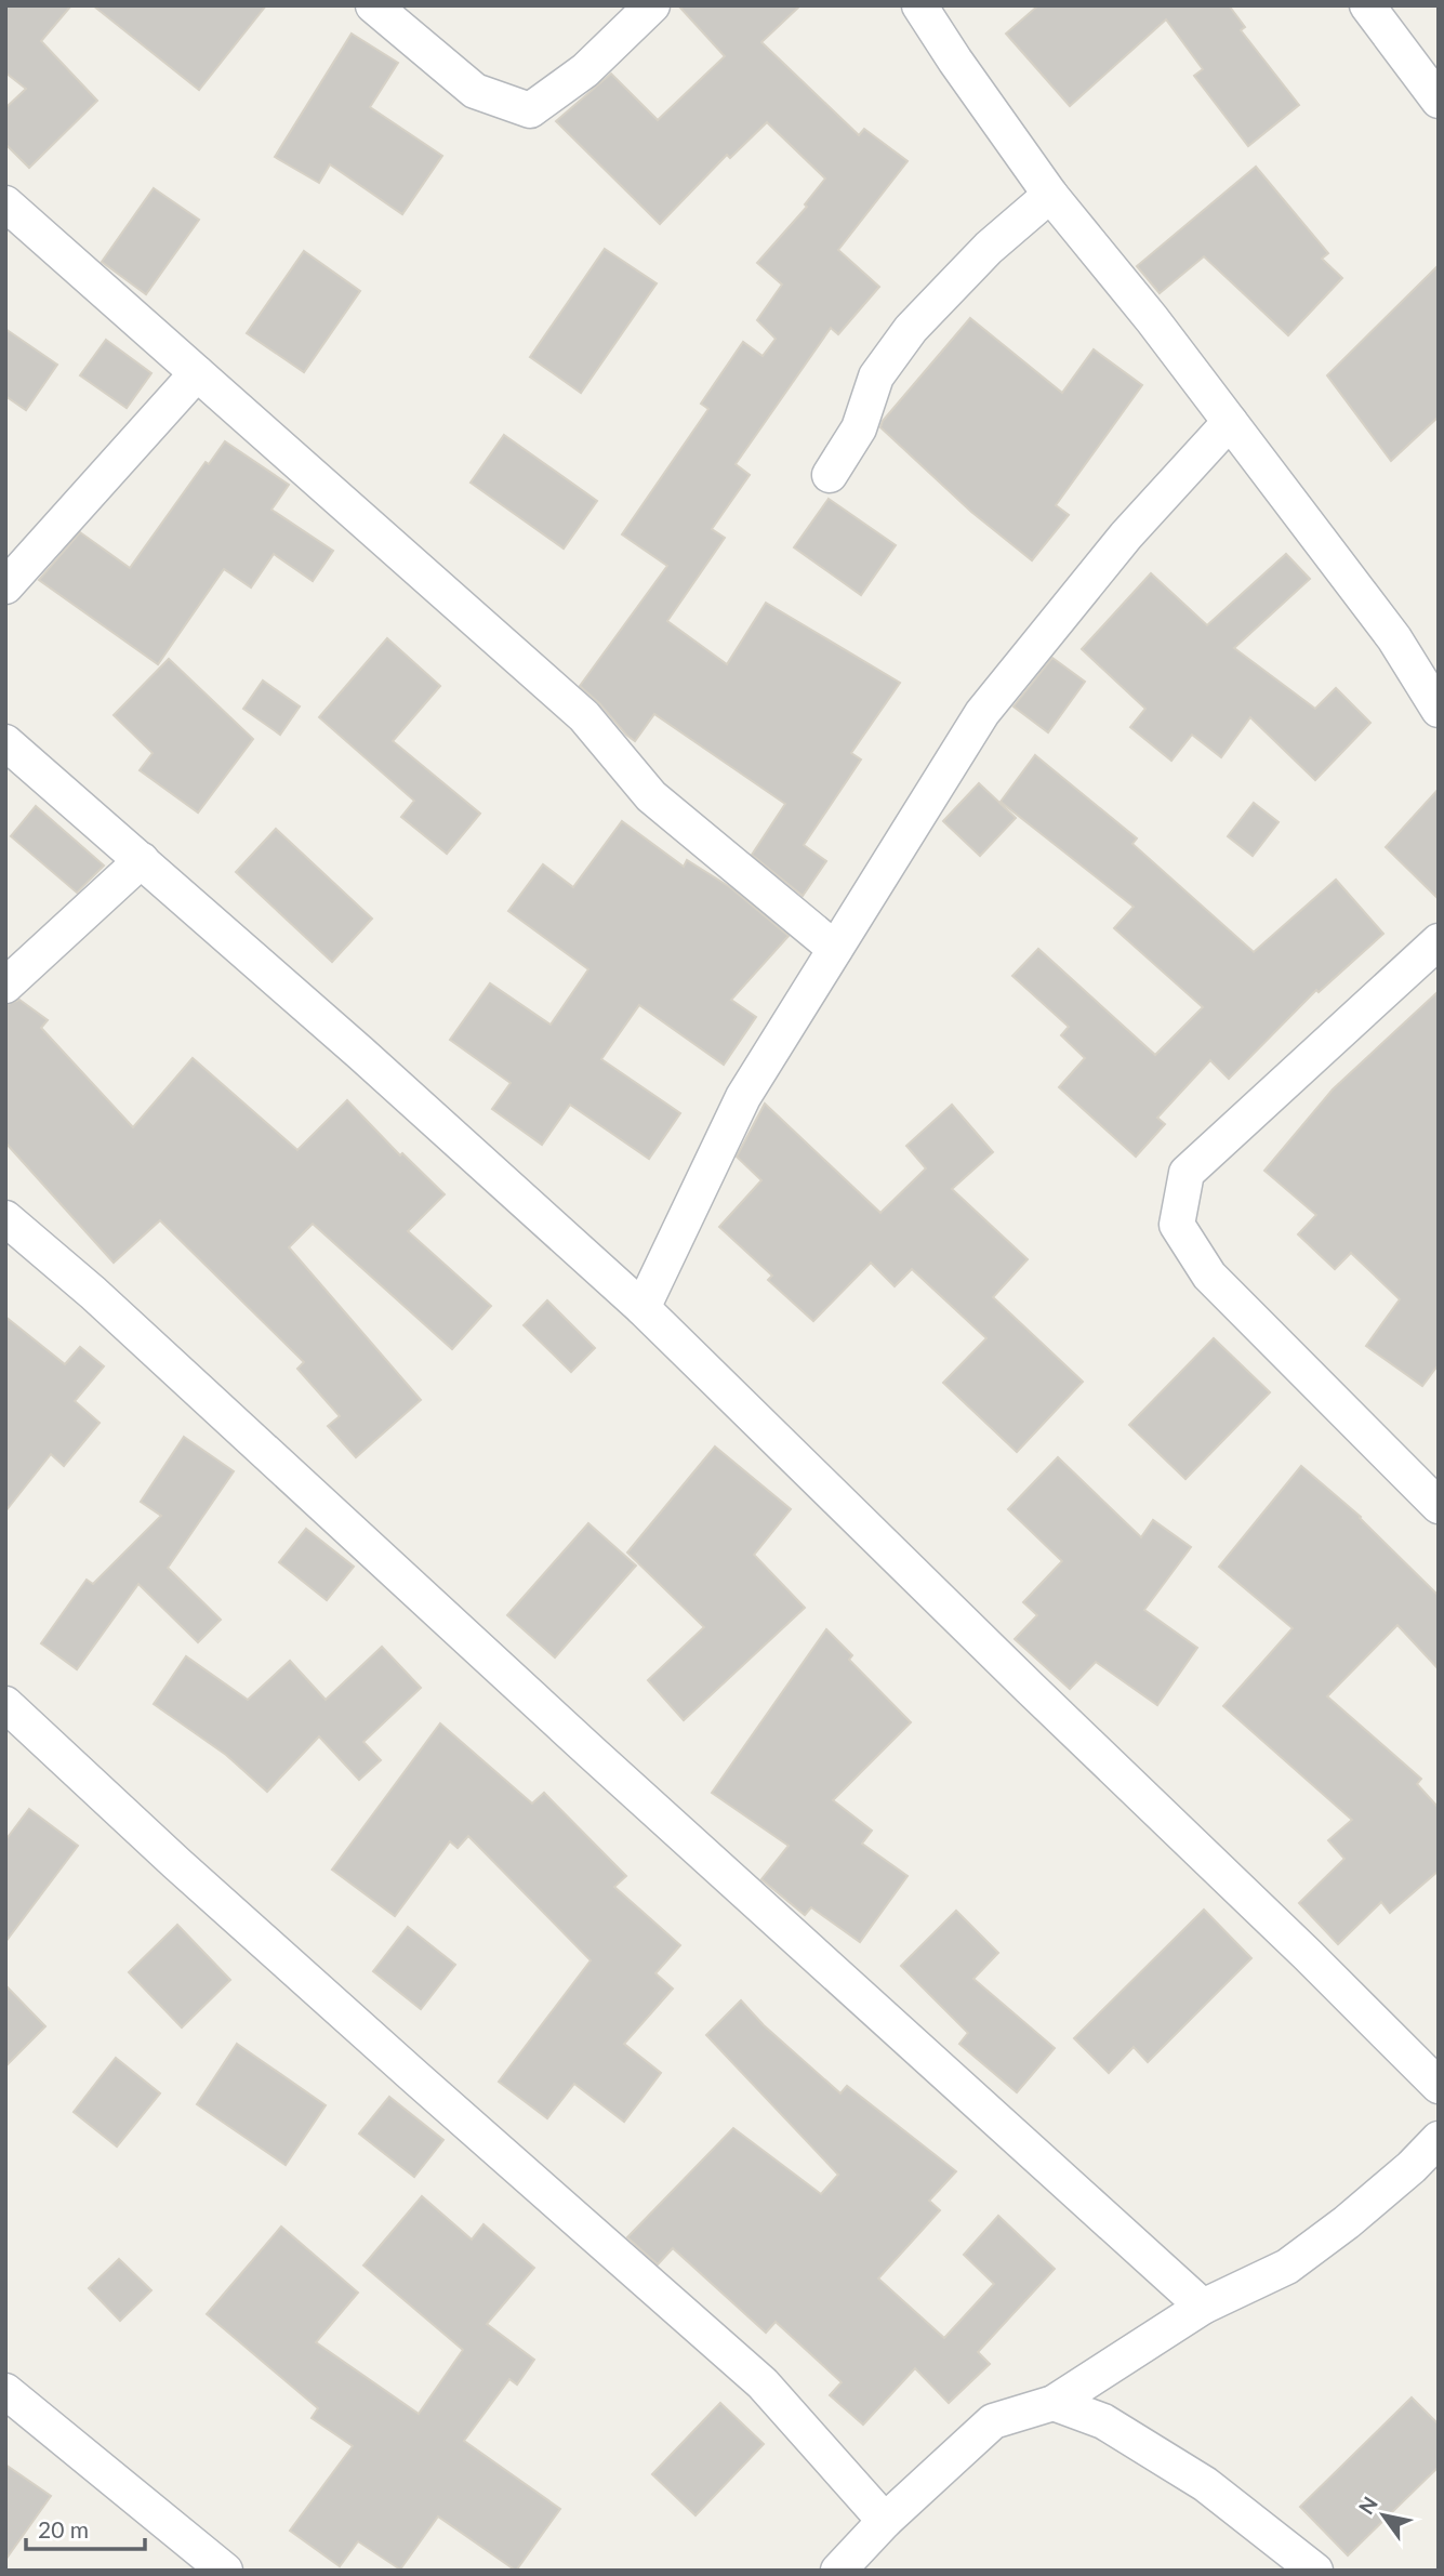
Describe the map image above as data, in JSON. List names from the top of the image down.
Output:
{
  "scale_bar": "20 m",
  "north": "top left"
}
